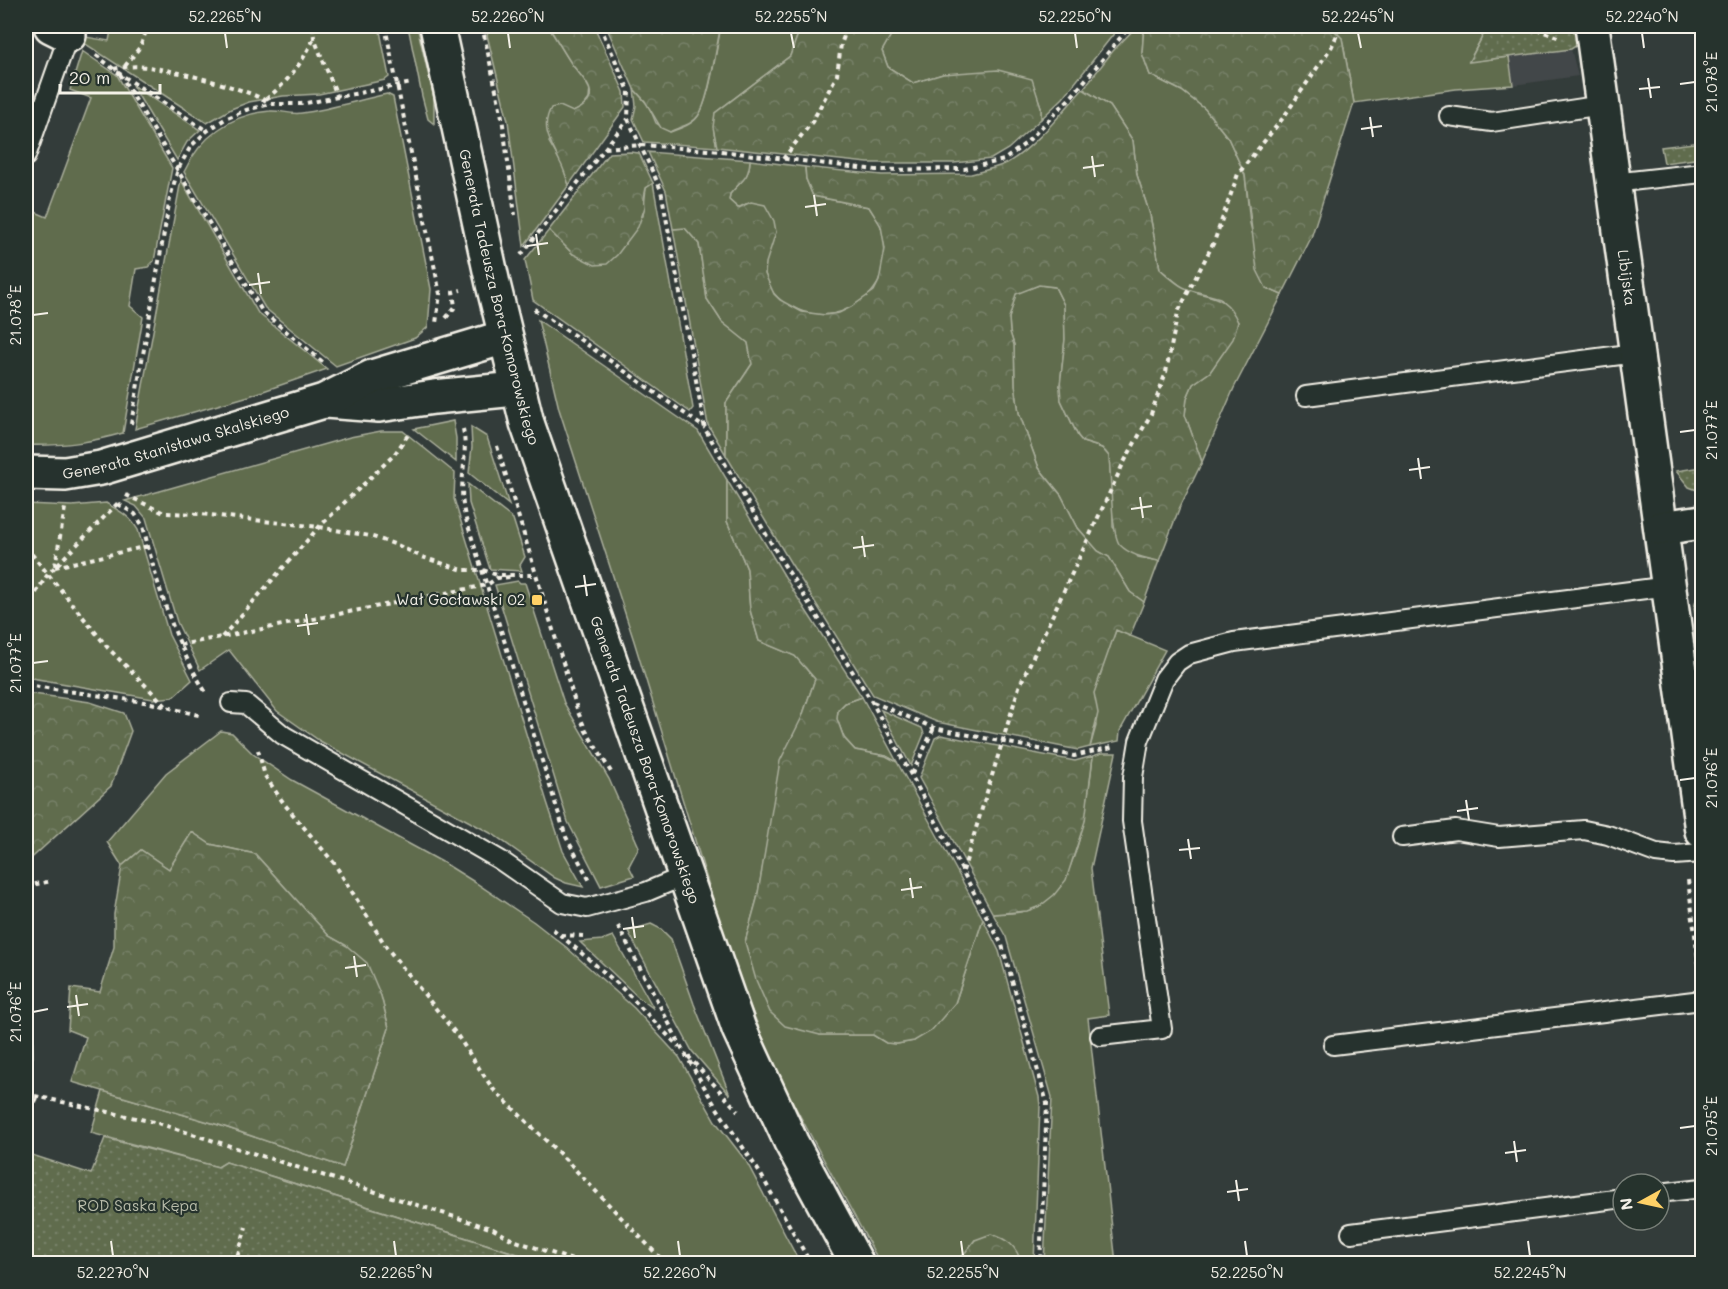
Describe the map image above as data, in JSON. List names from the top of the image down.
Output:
{
  "streets": {
    "street": ["Libijska", "Generała Tadeusza Bora-Komorowskiego", "Generała Stanisława Skalskiego"]
  },
  "crossings": [
    ["Generała Tadeusza Bora-Komorowskiego", "Generała Stanisława Skalskiego"]
  ],
  "parks": ["ROD Saska Kępa"],
  "places": {
    "transit": ["Wał Gocławski 02"]
  },
  "scale_bar": "20 m",
  "north": "left",
  "coordinates": [
    "52.2265°N",
    "52.2260°N",
    "52.2255°N",
    "52.2250°N",
    "52.2245°N",
    "52.2240°N",
    "21.078°E",
    "21.077°E",
    "21.076°E",
    "21.075°E",
    "52.2270°N"
  ]
}
